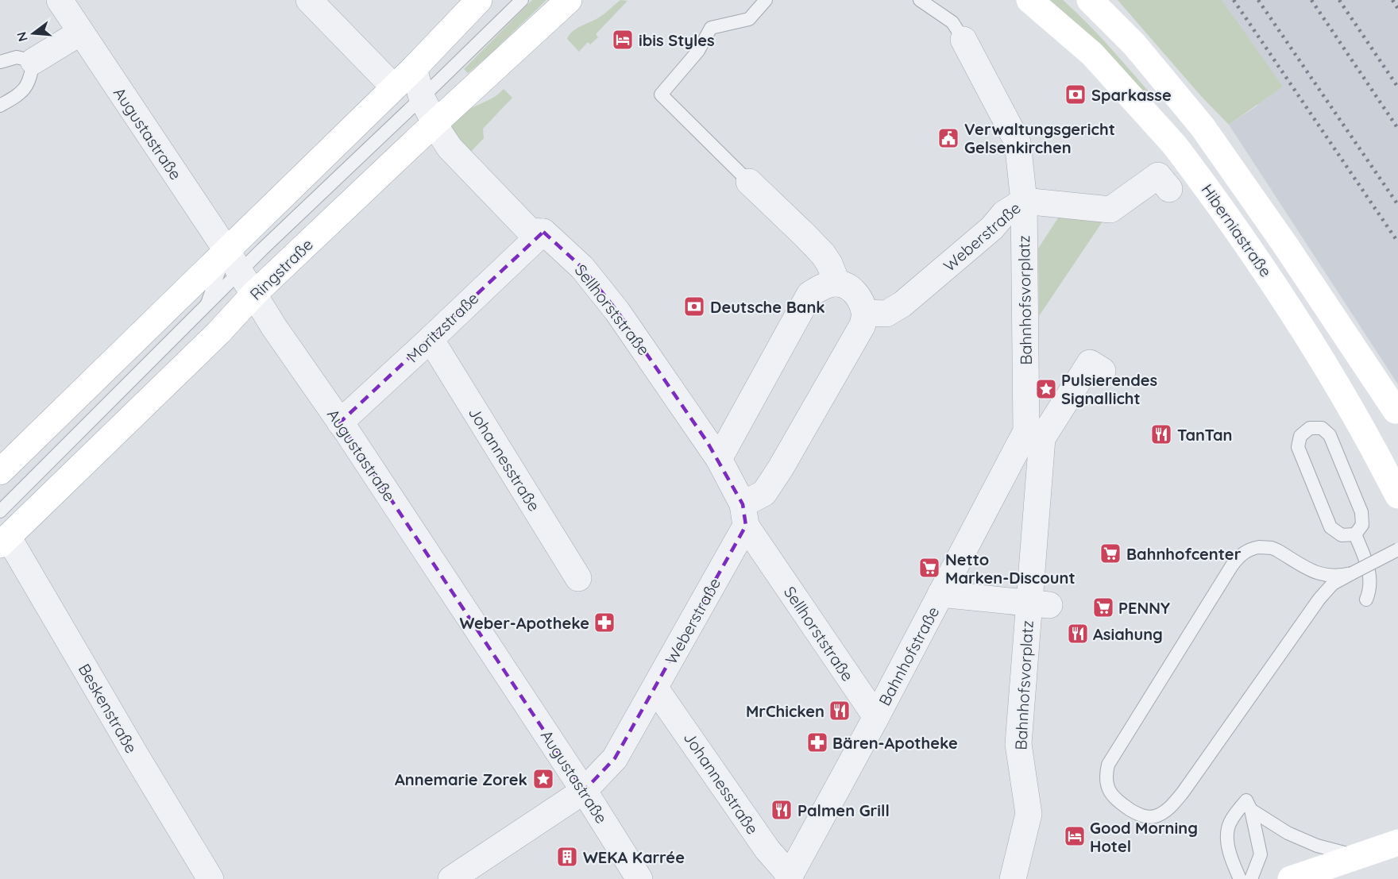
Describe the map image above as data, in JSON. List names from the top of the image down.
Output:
{
  "streets": {
    "main road": ["Hiberniastraße", "Ringstraße"],
    "street": [
      "Augustastraße",
      "Weberstraße",
      "Bahnhofsvorplatz",
      "Sellhorststraße",
      "Moritzstraße",
      "Johannesstraße",
      "Bahnhofstraße",
      "Beskenstraße"
    ]
  },
  "crossings": [
    ["Augustastraße", "Weberstraße"],
    ["Augustastraße", "Ringstraße"],
    ["Augustastraße", "Moritzstraße"],
    ["Weberstraße", "Bahnhofsvorplatz"],
    ["Weberstraße", "Sellhorststraße"],
    ["Weberstraße", "Johannesstraße"],
    ["Ringstraße", "Sellhorststraße"],
    ["Ringstraße", "Beskenstraße"],
    ["Bahnhofsvorplatz", "Bahnhofstraße"],
    ["Sellhorststraße", "Moritzstraße"],
    ["Sellhorststraße", "Bahnhofstraße"],
    ["Moritzstraße", "Johannesstraße"],
    ["Johannesstraße", "Bahnhofstraße"]
  ],
  "places": {
    "hotel": ["ibis Styles", "Good Morning Hotel"],
    "bank": ["Sparkasse", "Deutsche Bank"],
    "public building": ["Verwaltungsgericht Gelsenkirchen"],
    "place": ["Pulsierendes Signallicht", "Annemarie Zorek"],
    "restaurant": [
      "TanTan",
      "Asiahung",
      "MrChicken",
      "Palmen Grill"
    ],
    "supermarket": ["Bahnhofcenter", "Netto Marken-Discount", "PENNY"],
    "pharmacy": ["Weber-Apotheke", "Bären-Apotheke"],
    "building": ["WEKA Karrée"]
  },
  "north": "left"
}
